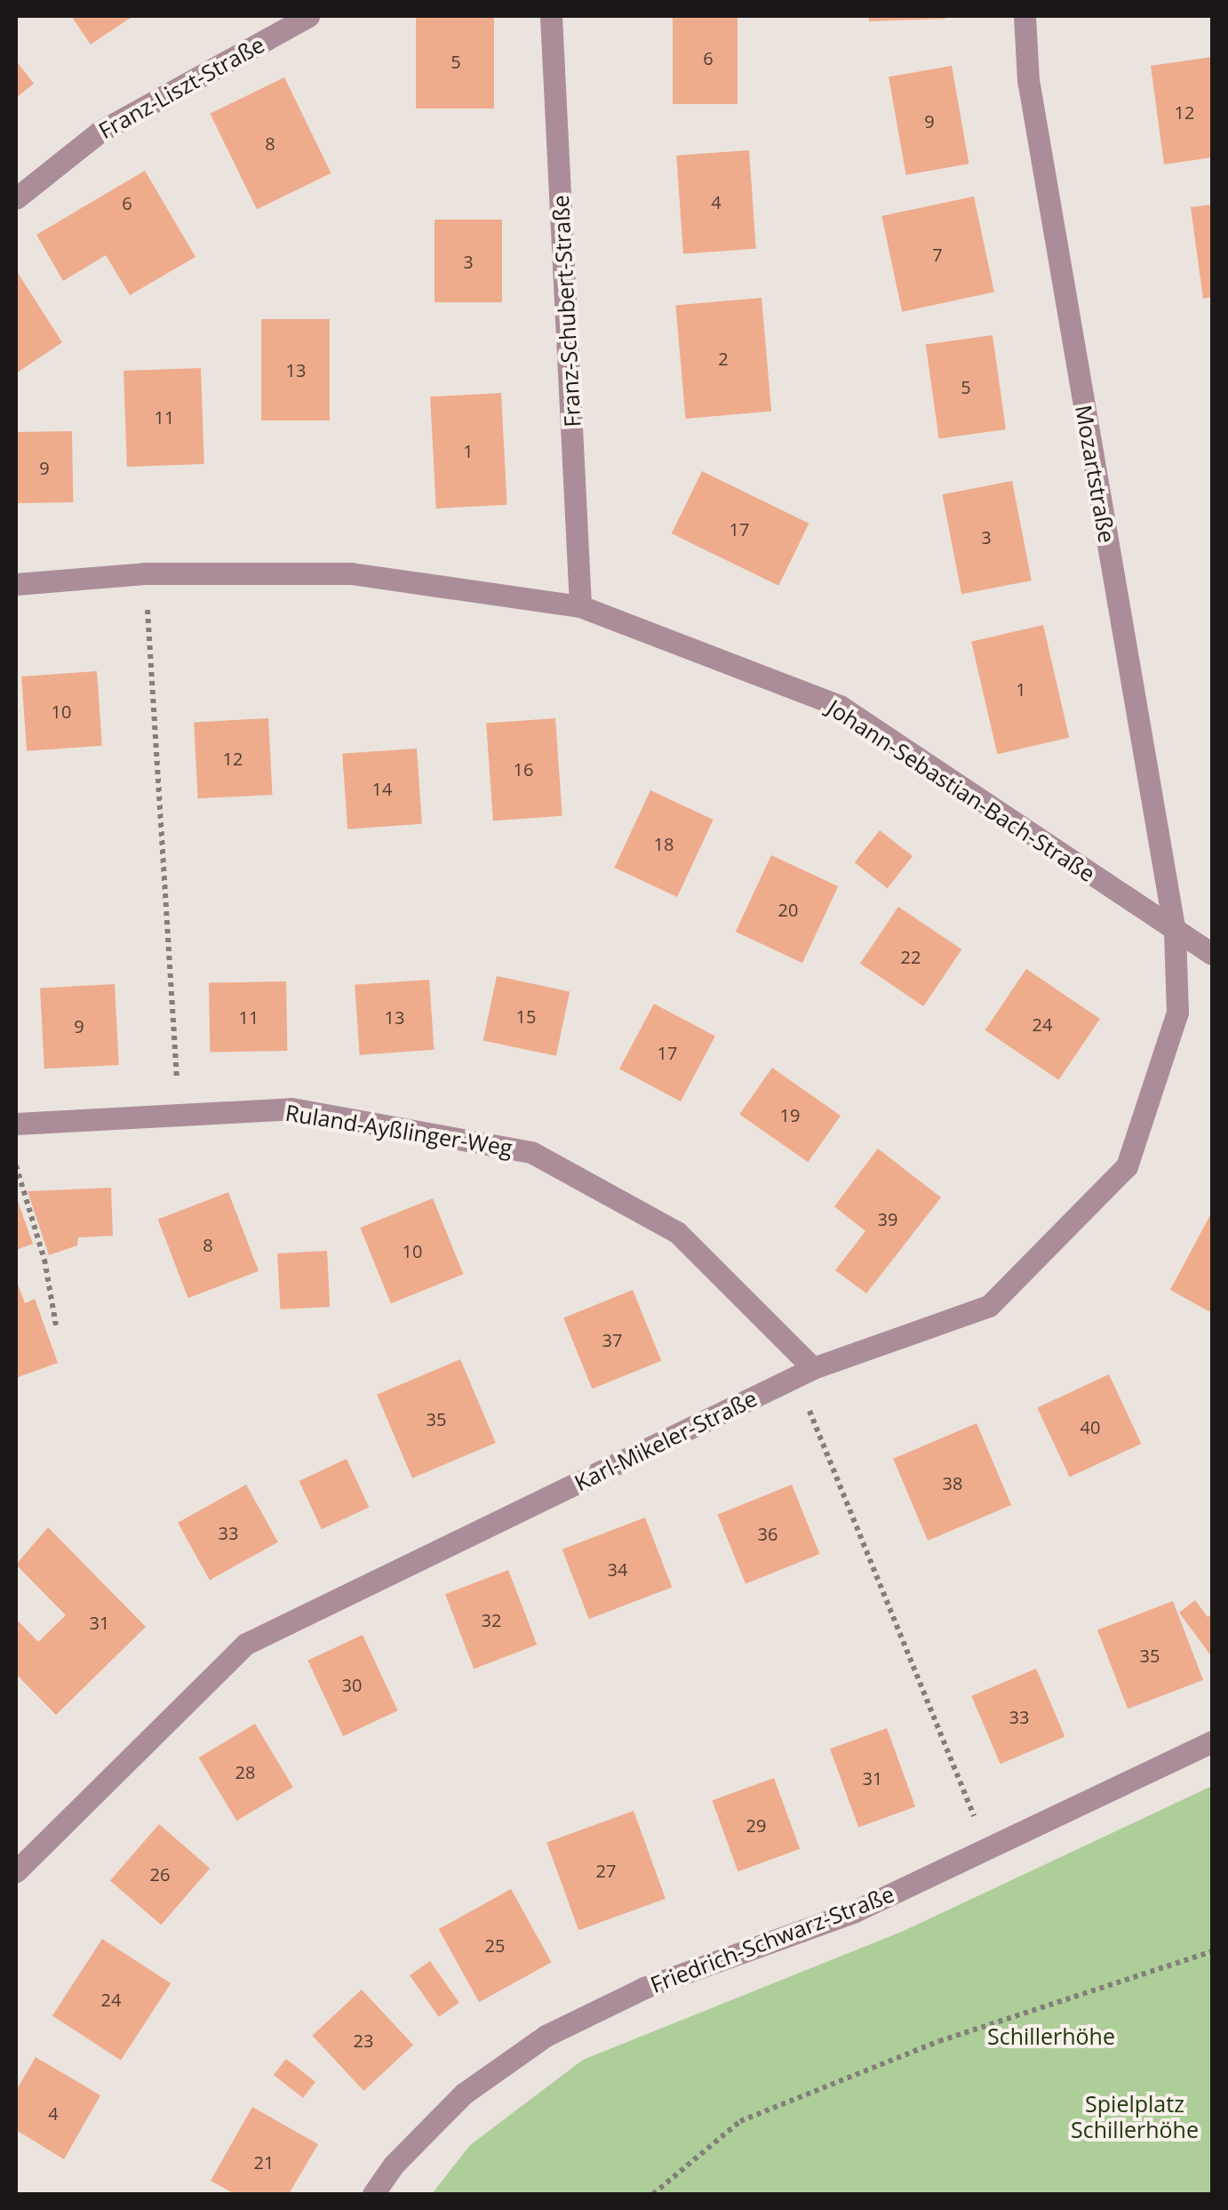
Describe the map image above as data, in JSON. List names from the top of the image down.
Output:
{
  "streets": {
    "street": [
      "Franz-Liszt-Straße",
      "Franz-Schubert-Straße",
      "Mozartstraße",
      "Johann-Sebastian-Bach-Straße",
      "Ruland-Ayßlinger-Weg",
      "Karl-Mikeler-Straße",
      "Friedrich-Schwarz-Straße"
    ]
  },
  "crossings": [
    ["Franz-Schubert-Straße", "Johann-Sebastian-Bach-Straße"],
    ["Mozartstraße", "Johann-Sebastian-Bach-Straße"],
    ["Mozartstraße", "Karl-Mikeler-Straße"],
    ["Johann-Sebastian-Bach-Straße", "Karl-Mikeler-Straße"],
    ["Ruland-Ayßlinger-Weg", "Karl-Mikeler-Straße"]
  ],
  "parks": ["Schillerhöhe", "Spielplatz Schillerhöhe"],
  "house_numbers": [
    "6",
    "5",
    "12",
    "9",
    "8",
    "4",
    "6",
    "7",
    "3",
    "2",
    "13",
    "5",
    "11",
    "1",
    "9",
    "17",
    "3",
    "1",
    "10",
    "12",
    "16",
    "14",
    "18",
    "20",
    "22",
    "15",
    "11",
    "13",
    "24",
    "9",
    "17",
    "19",
    "39",
    "8",
    "10",
    "37",
    "35",
    "40",
    "38",
    "33",
    "36",
    "34",
    "32",
    "31",
    "35",
    "30",
    "33",
    "28",
    "31",
    "29",
    "27",
    "26",
    "25",
    "24",
    "23",
    "4",
    "21"
  ]
}
